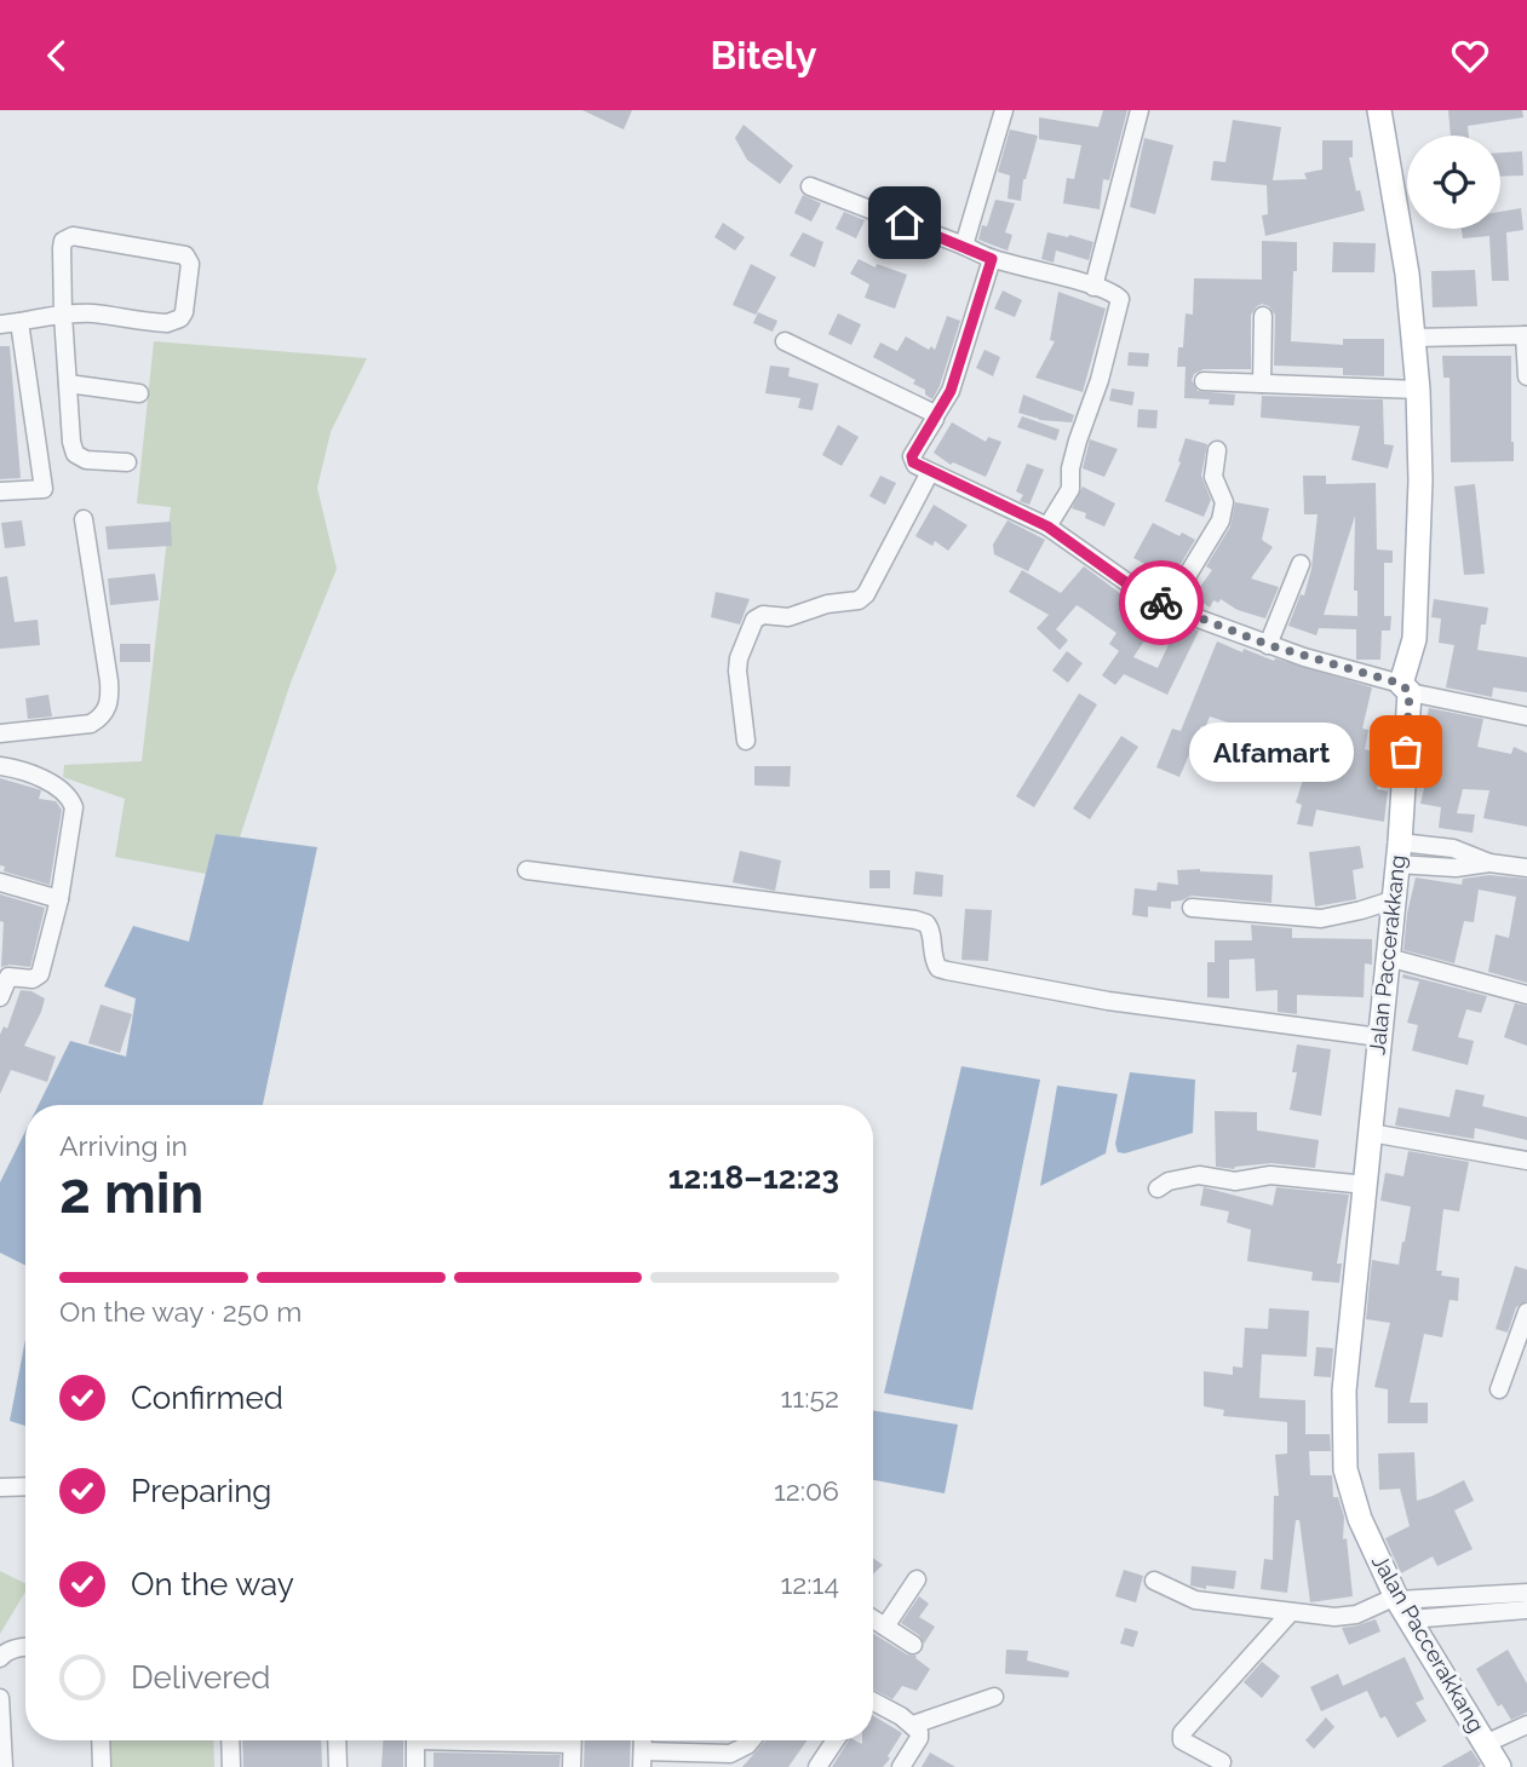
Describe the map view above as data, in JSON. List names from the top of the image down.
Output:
{
  "streets": {
    "main road": ["Jalan Paccerakkang"]
  },
  "places": ["Alfamart"],
  "page": {
    "header": "Bitely",
    "bubble": "Alfamart",
    "heading": ["2 min", "Arriving in", "12:18–12:23"],
    "bar": "On the way · 250 m",
    "list": [
      ["Confirmed", "11:52"],
      ["Preparing", "12:06"],
      ["On the way", "12:14"],
      "Delivered"
    ]
  }
}
